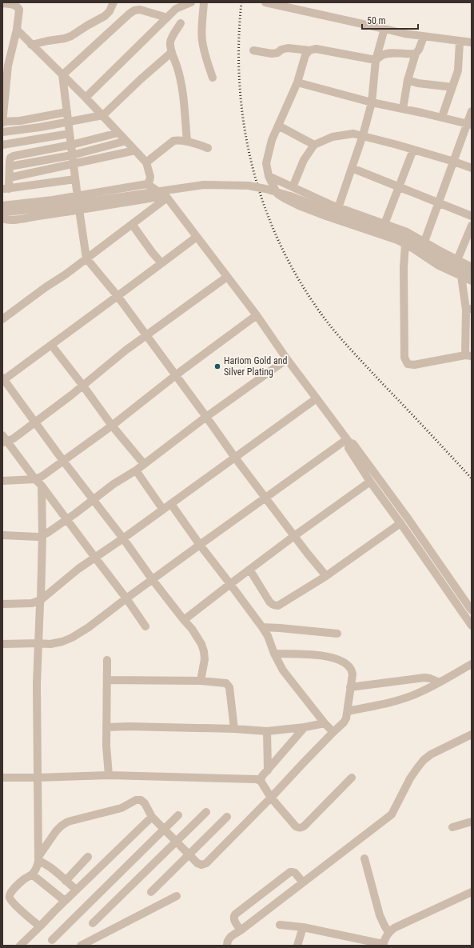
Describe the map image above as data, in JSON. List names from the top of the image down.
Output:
{
  "places": ["Hariom Gold and Silver Plating"],
  "scale_bar": "50 m"
}
